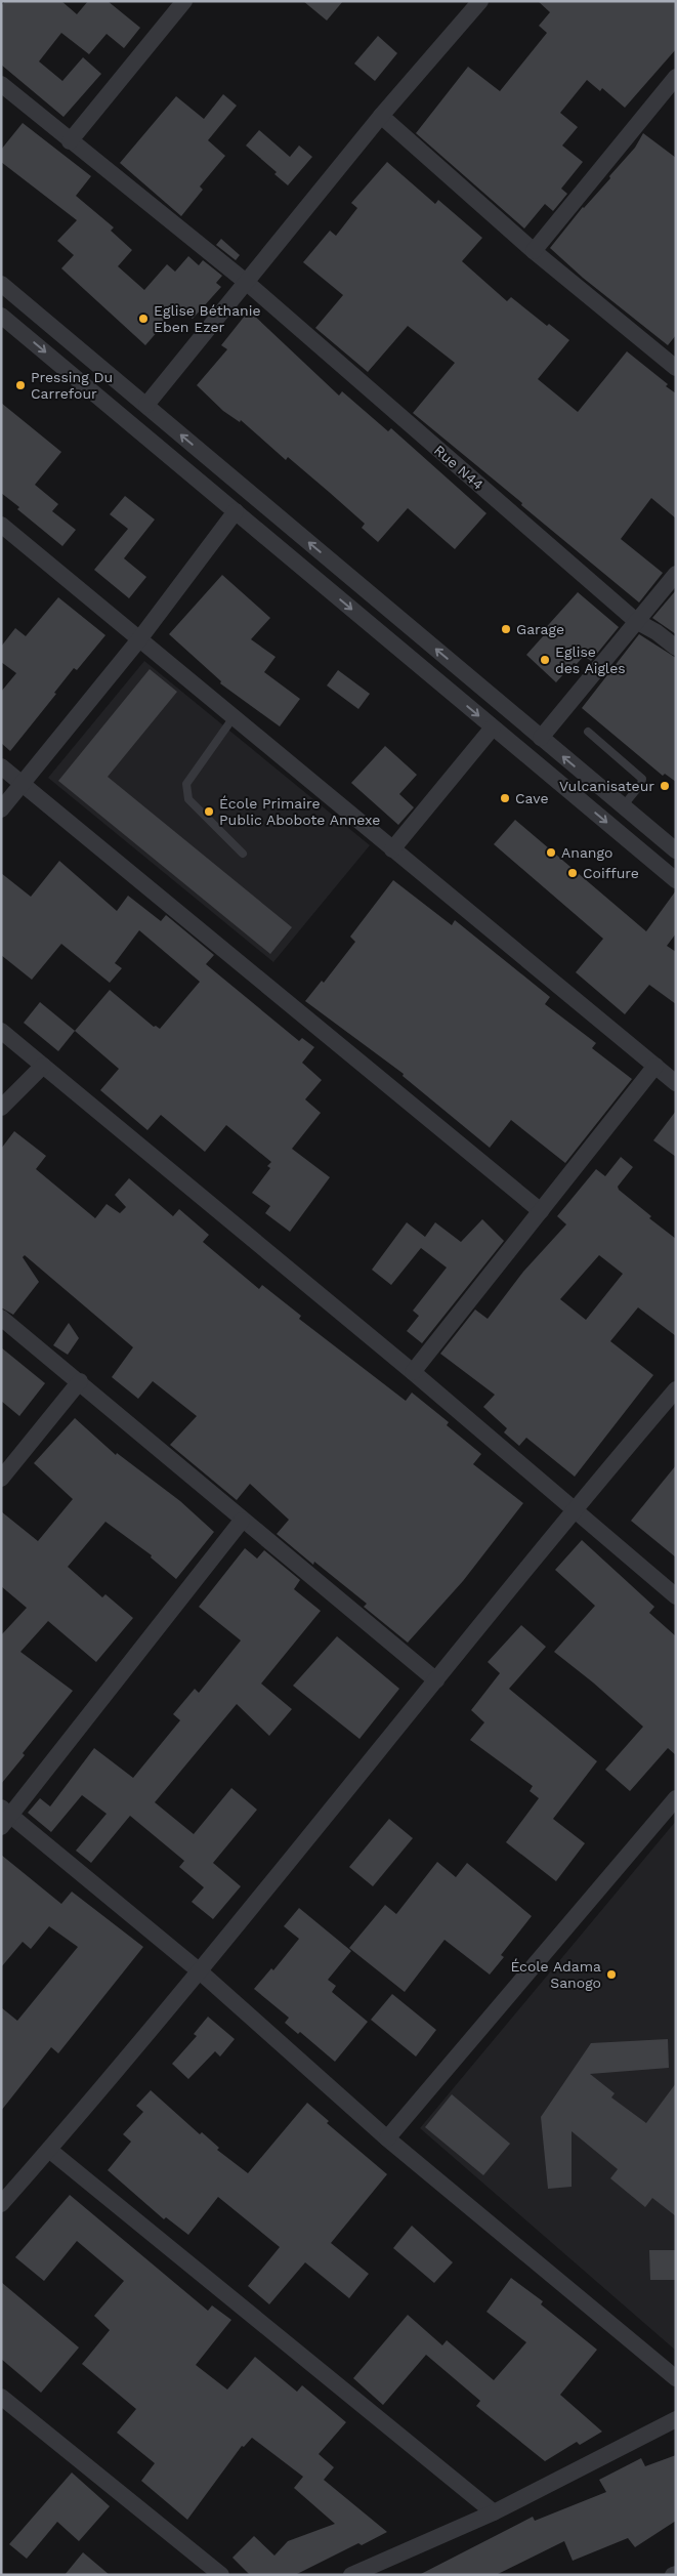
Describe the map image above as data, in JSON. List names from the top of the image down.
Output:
{
  "streets": {
    "street": ["Rue N44"]
  },
  "places": [
    "Eglise Béthanie Eben Ezer",
    "Pressing Du Carrefour",
    "Garage",
    "Eglise des Aigles",
    "Vulcanisateur",
    "Cave",
    "École Primaire Public Abobote Annexe",
    "Anango",
    "Coiffure",
    "École Adama Sanogo"
  ]
}
